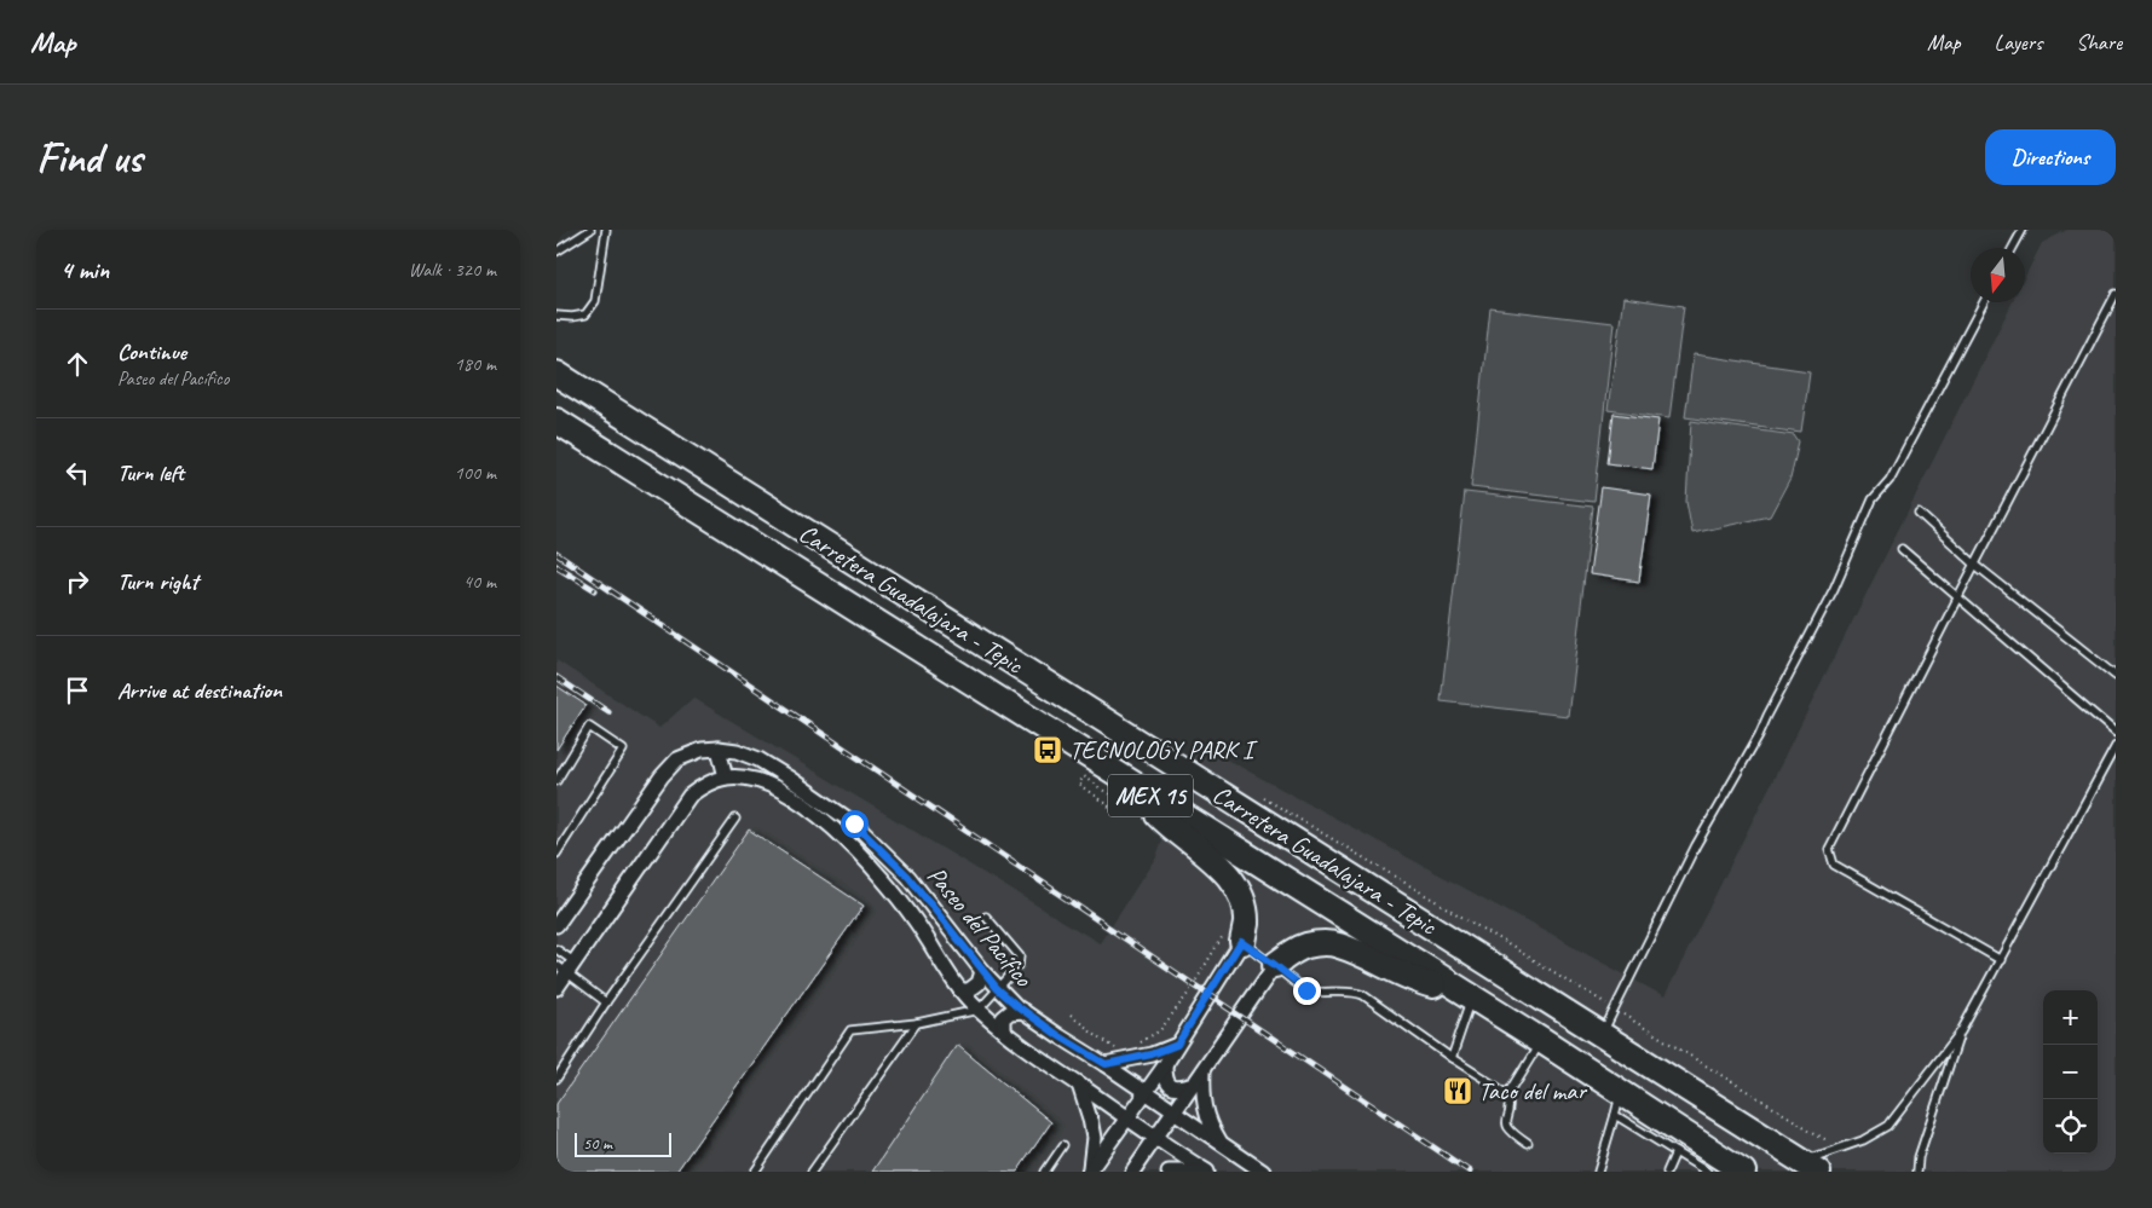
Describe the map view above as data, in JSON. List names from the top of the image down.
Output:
{
  "streets": {
    "highway": ["Carretera Guadalajara - Tepic", "MEX 15"],
    "street": ["Paseo del Pacífico"]
  },
  "places": {
    "bus stop": ["TECNOLOGY PARK I"],
    "restaurant": ["Taco del mar"]
  },
  "scale_bar": "50 m",
  "north": "bottom",
  "page": {
    "header": "Map",
    "nav": ["Map", "Layers", "Share"],
    "buttons": "Directions",
    "title": "Find us",
    "heading": ["4 min", "Walk · 320 m"],
    "list": [
      ["Continue", "Paseo del Pacífico", "180 m"],
      ["Turn left", "100 m"],
      ["Turn right", "40 m"],
      "Arrive at destination"
    ],
    "map_buttons": ["+", "−"],
    "scale": "50 m"
  }
}
